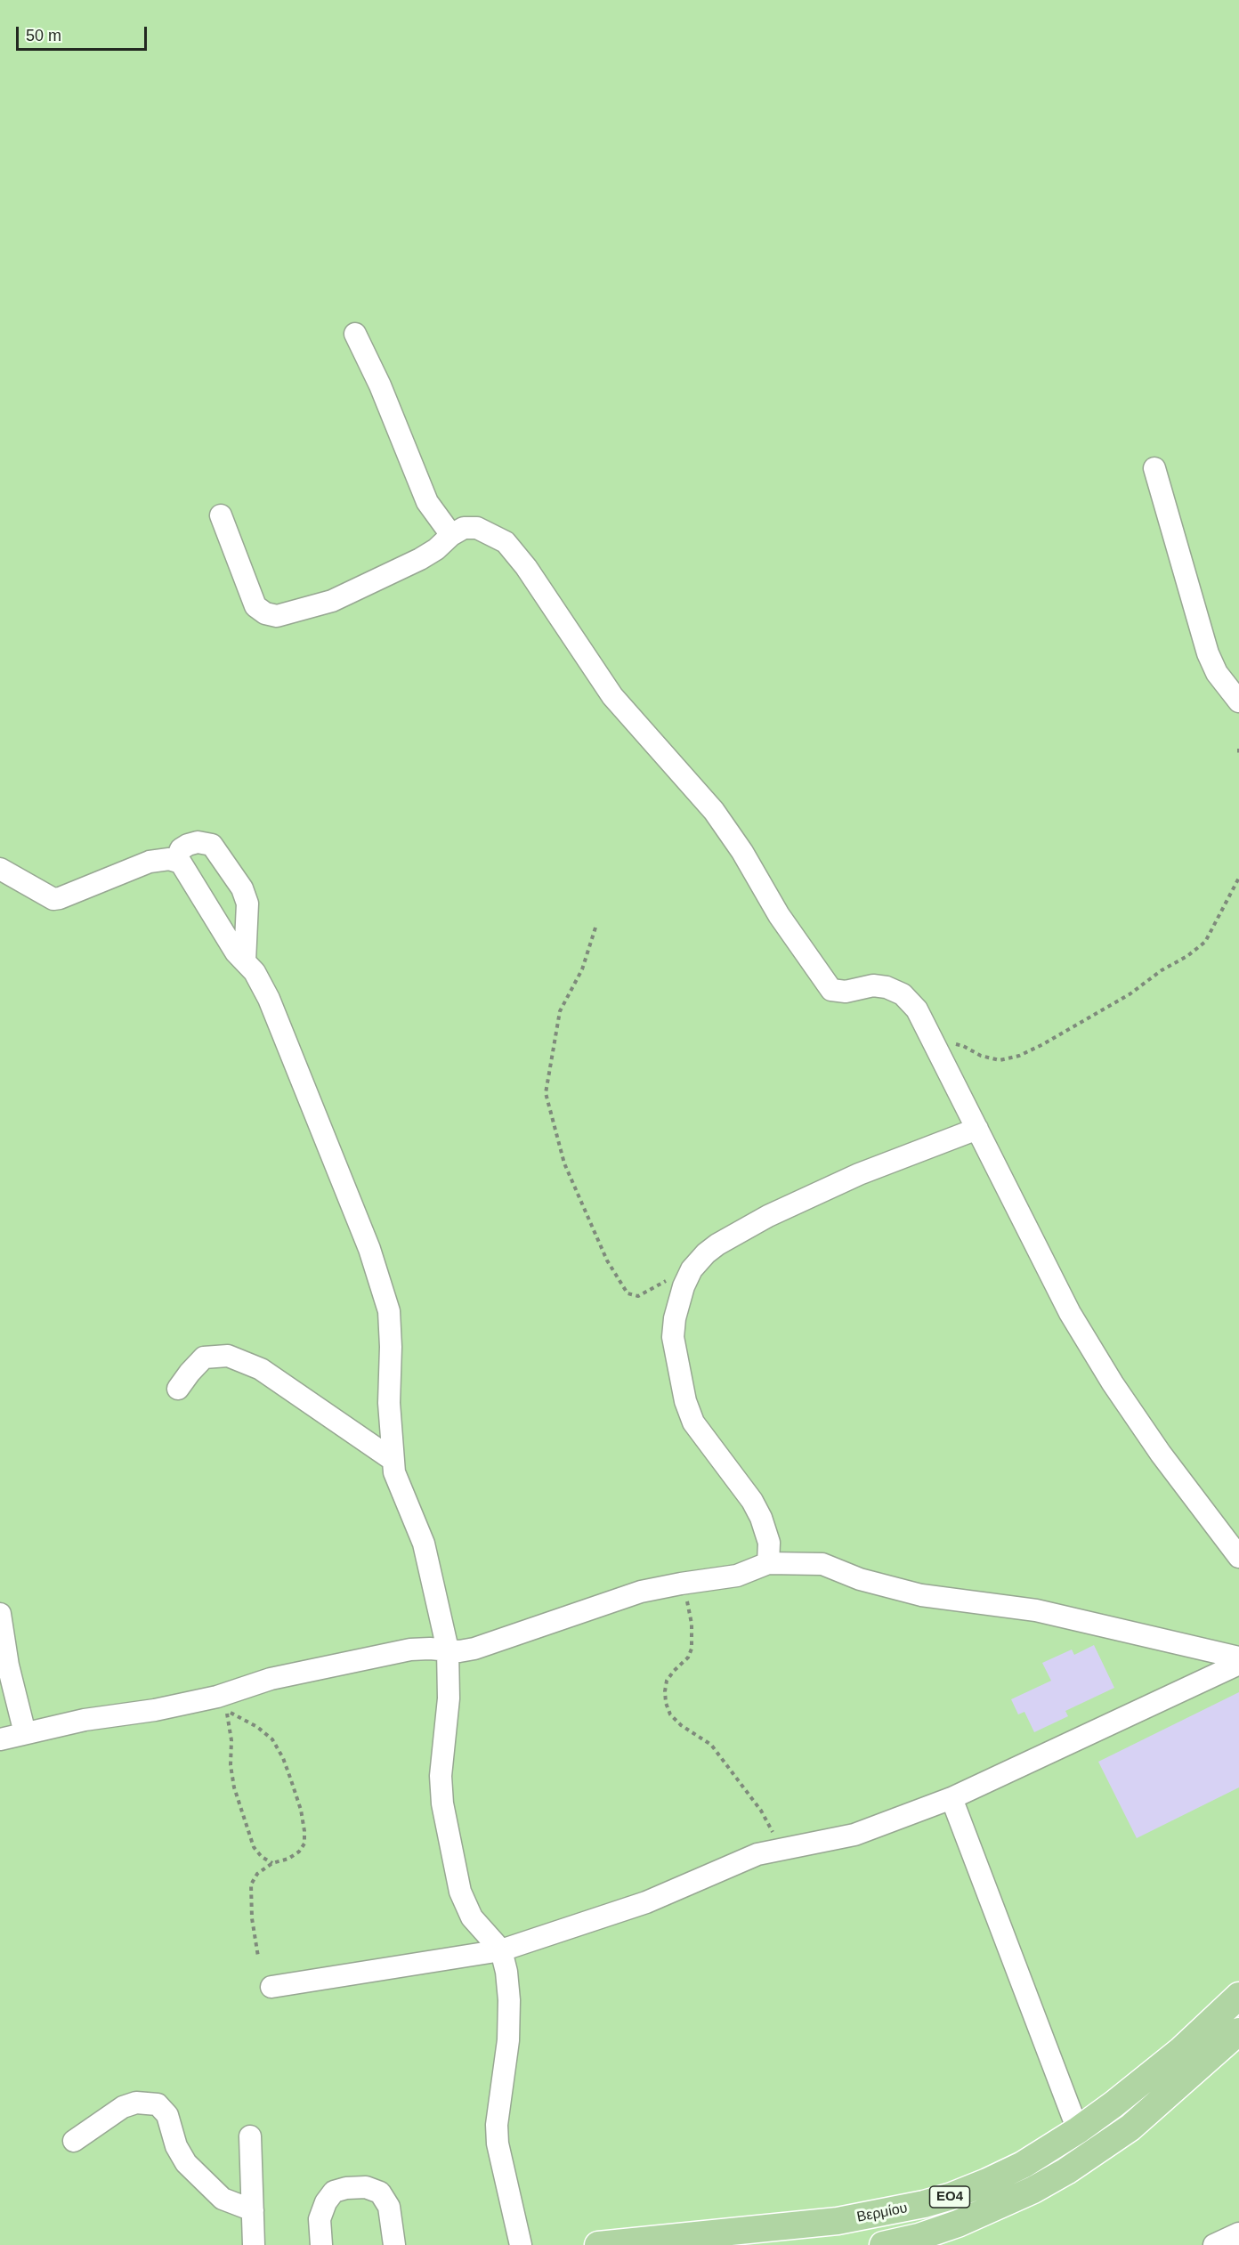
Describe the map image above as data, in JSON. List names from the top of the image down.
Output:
{
  "streets": {
    "main road": ["ΕΟ4", "Βερμίου"]
  },
  "scale_bar": "50 m"
}
